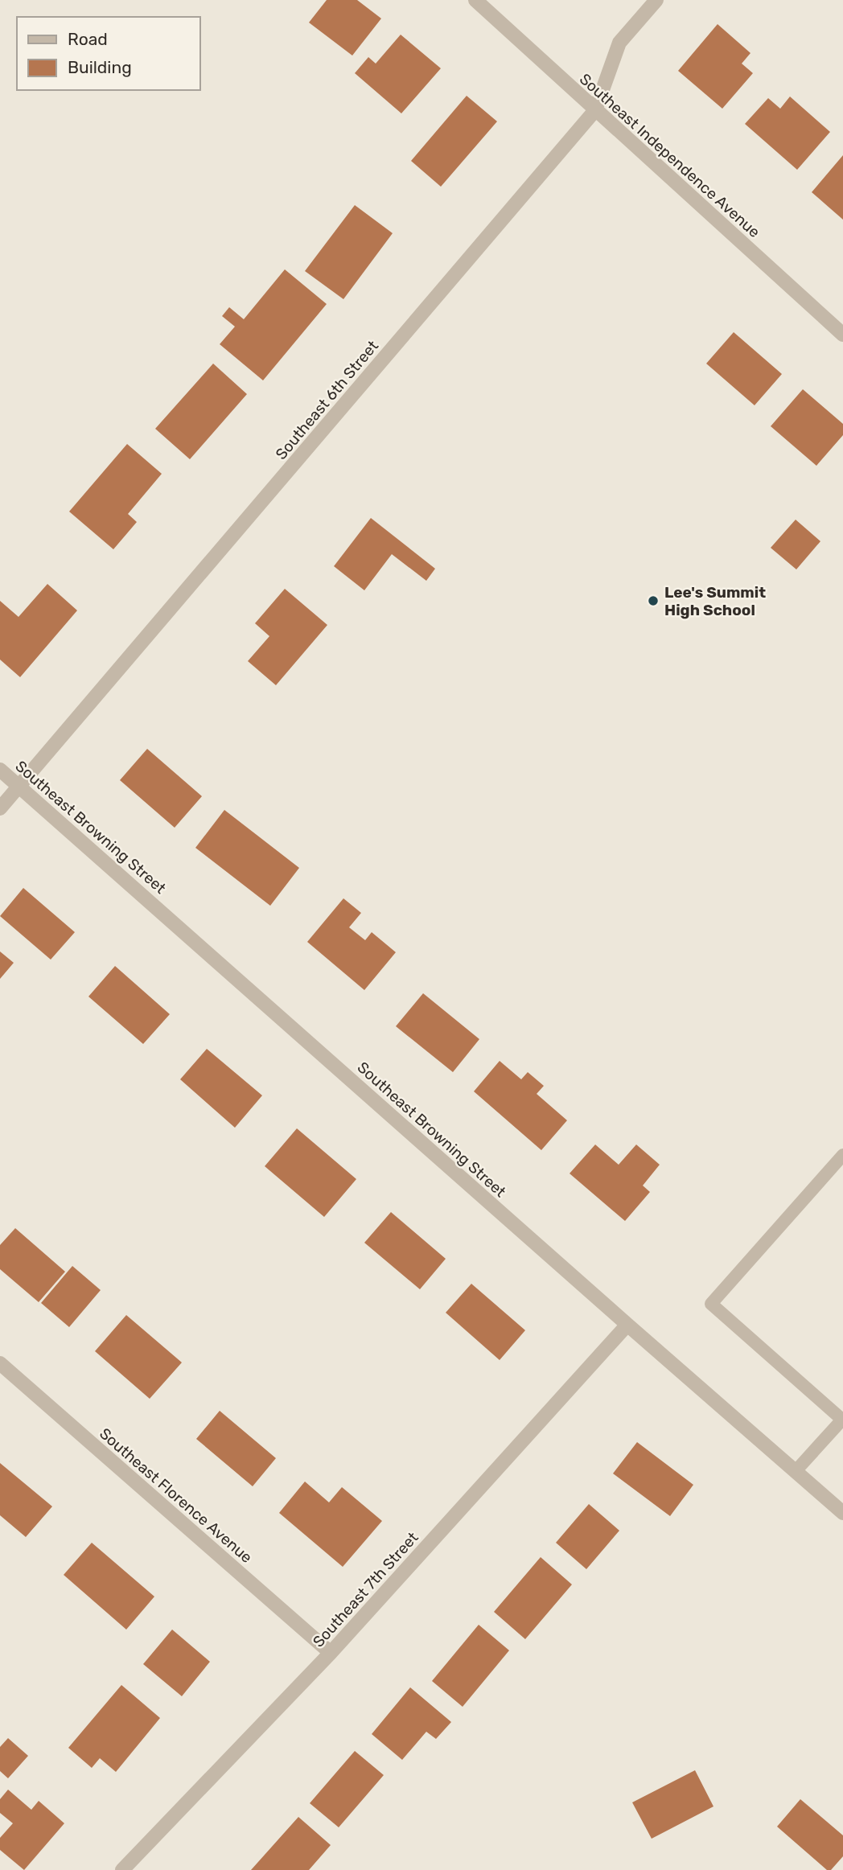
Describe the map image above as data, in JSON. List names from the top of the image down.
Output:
{
  "streets": {
    "street": [
      "Southeast Independence Avenue",
      "Southeast 6th Street",
      "Southeast Browning Street",
      "Southeast Florence Avenue",
      "Southeast 7th Street"
    ]
  },
  "crossings": [
    ["Southeast Independence Avenue", "Southeast 6th Street"],
    ["Southeast 6th Street", "Southeast Browning Street"],
    ["Southeast Browning Street", "Southeast 7th Street"],
    ["Southeast Florence Avenue", "Southeast 7th Street"]
  ],
  "places": ["Lee's Summit High School"],
  "legend": ["Road", "Building"]
}
